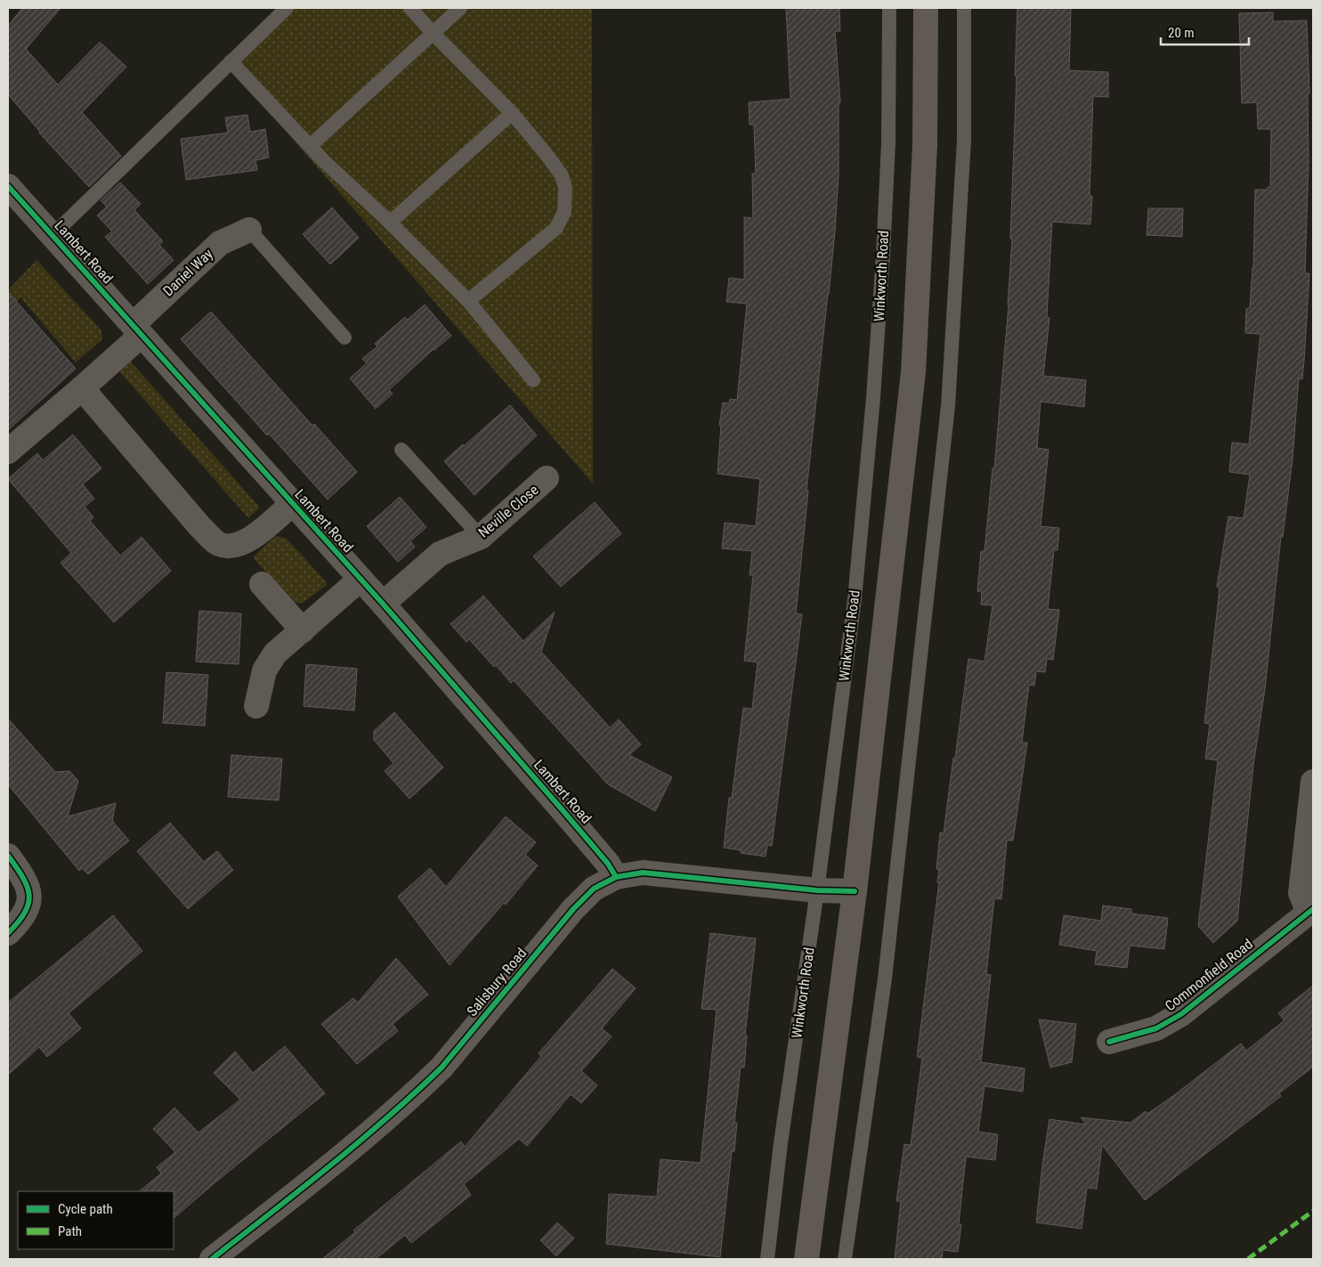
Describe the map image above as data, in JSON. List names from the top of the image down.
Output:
{
  "streets": {
    "street": [
      "Lambert Road",
      "Daniel Way",
      "Neville Close",
      "Commonfield Road",
      "Salisbury Road"
    ],
    "lane": ["Winkworth Road"]
  },
  "crossings": [
    ["Lambert Road", "Daniel Way"],
    ["Lambert Road", "Neville Close"],
    ["Lambert Road", "Salisbury Road"],
    ["Winkworth Road", "Salisbury Road"]
  ],
  "legend": ["Cycle path", "Path"],
  "scale_bar": "20 m"
}
